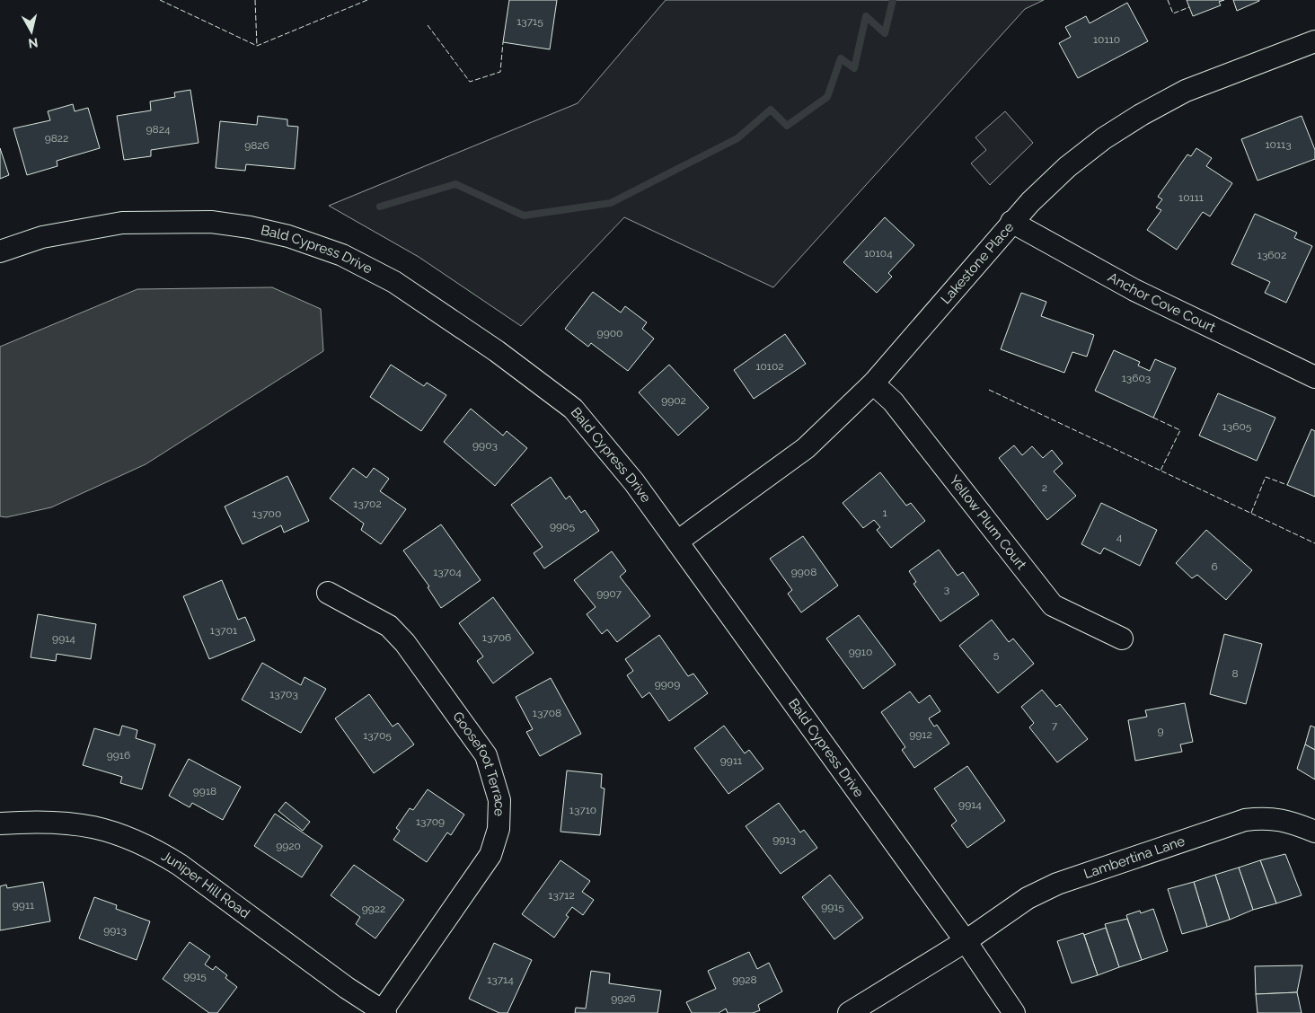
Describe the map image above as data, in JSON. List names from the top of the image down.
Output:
{
  "streets": {
    "street": [
      "Bald Cypress Drive",
      "Lakestone Place",
      "Anchor Cove Court",
      "Yellow Plum Court",
      "Goosefoot Terrace",
      "Lambertina Lane",
      "Juniper Hill Road"
    ]
  },
  "crossings": [
    ["Bald Cypress Drive", "Lakestone Place"],
    ["Bald Cypress Drive", "Lambertina Lane"],
    ["Lakestone Place", "Anchor Cove Court"],
    ["Lakestone Place", "Yellow Plum Court"],
    ["Goosefoot Terrace", "Juniper Hill Road"]
  ],
  "house_numbers": [
    "13715",
    "10110",
    "9824",
    "9822",
    "10113",
    "9826",
    "10111",
    "10104",
    "13602",
    "9900",
    "10102",
    "13603",
    "9902",
    "13605",
    "9903",
    "2",
    "13702",
    "1",
    "13700",
    "9905",
    "4",
    "6",
    "13704",
    "9908",
    "3",
    "9907",
    "13701",
    "13706",
    "9914",
    "9910",
    "5",
    "8",
    "9909",
    "13703",
    "13708",
    "7",
    "9",
    "9912",
    "13705",
    "9916",
    "9911",
    "9918",
    "9914",
    "13710",
    "13709",
    "9913",
    "9920",
    "13712",
    "9911",
    "9915",
    "9922",
    "9913",
    "9915",
    "13714",
    "9928",
    "9926"
  ],
  "north": "bottom"
}
